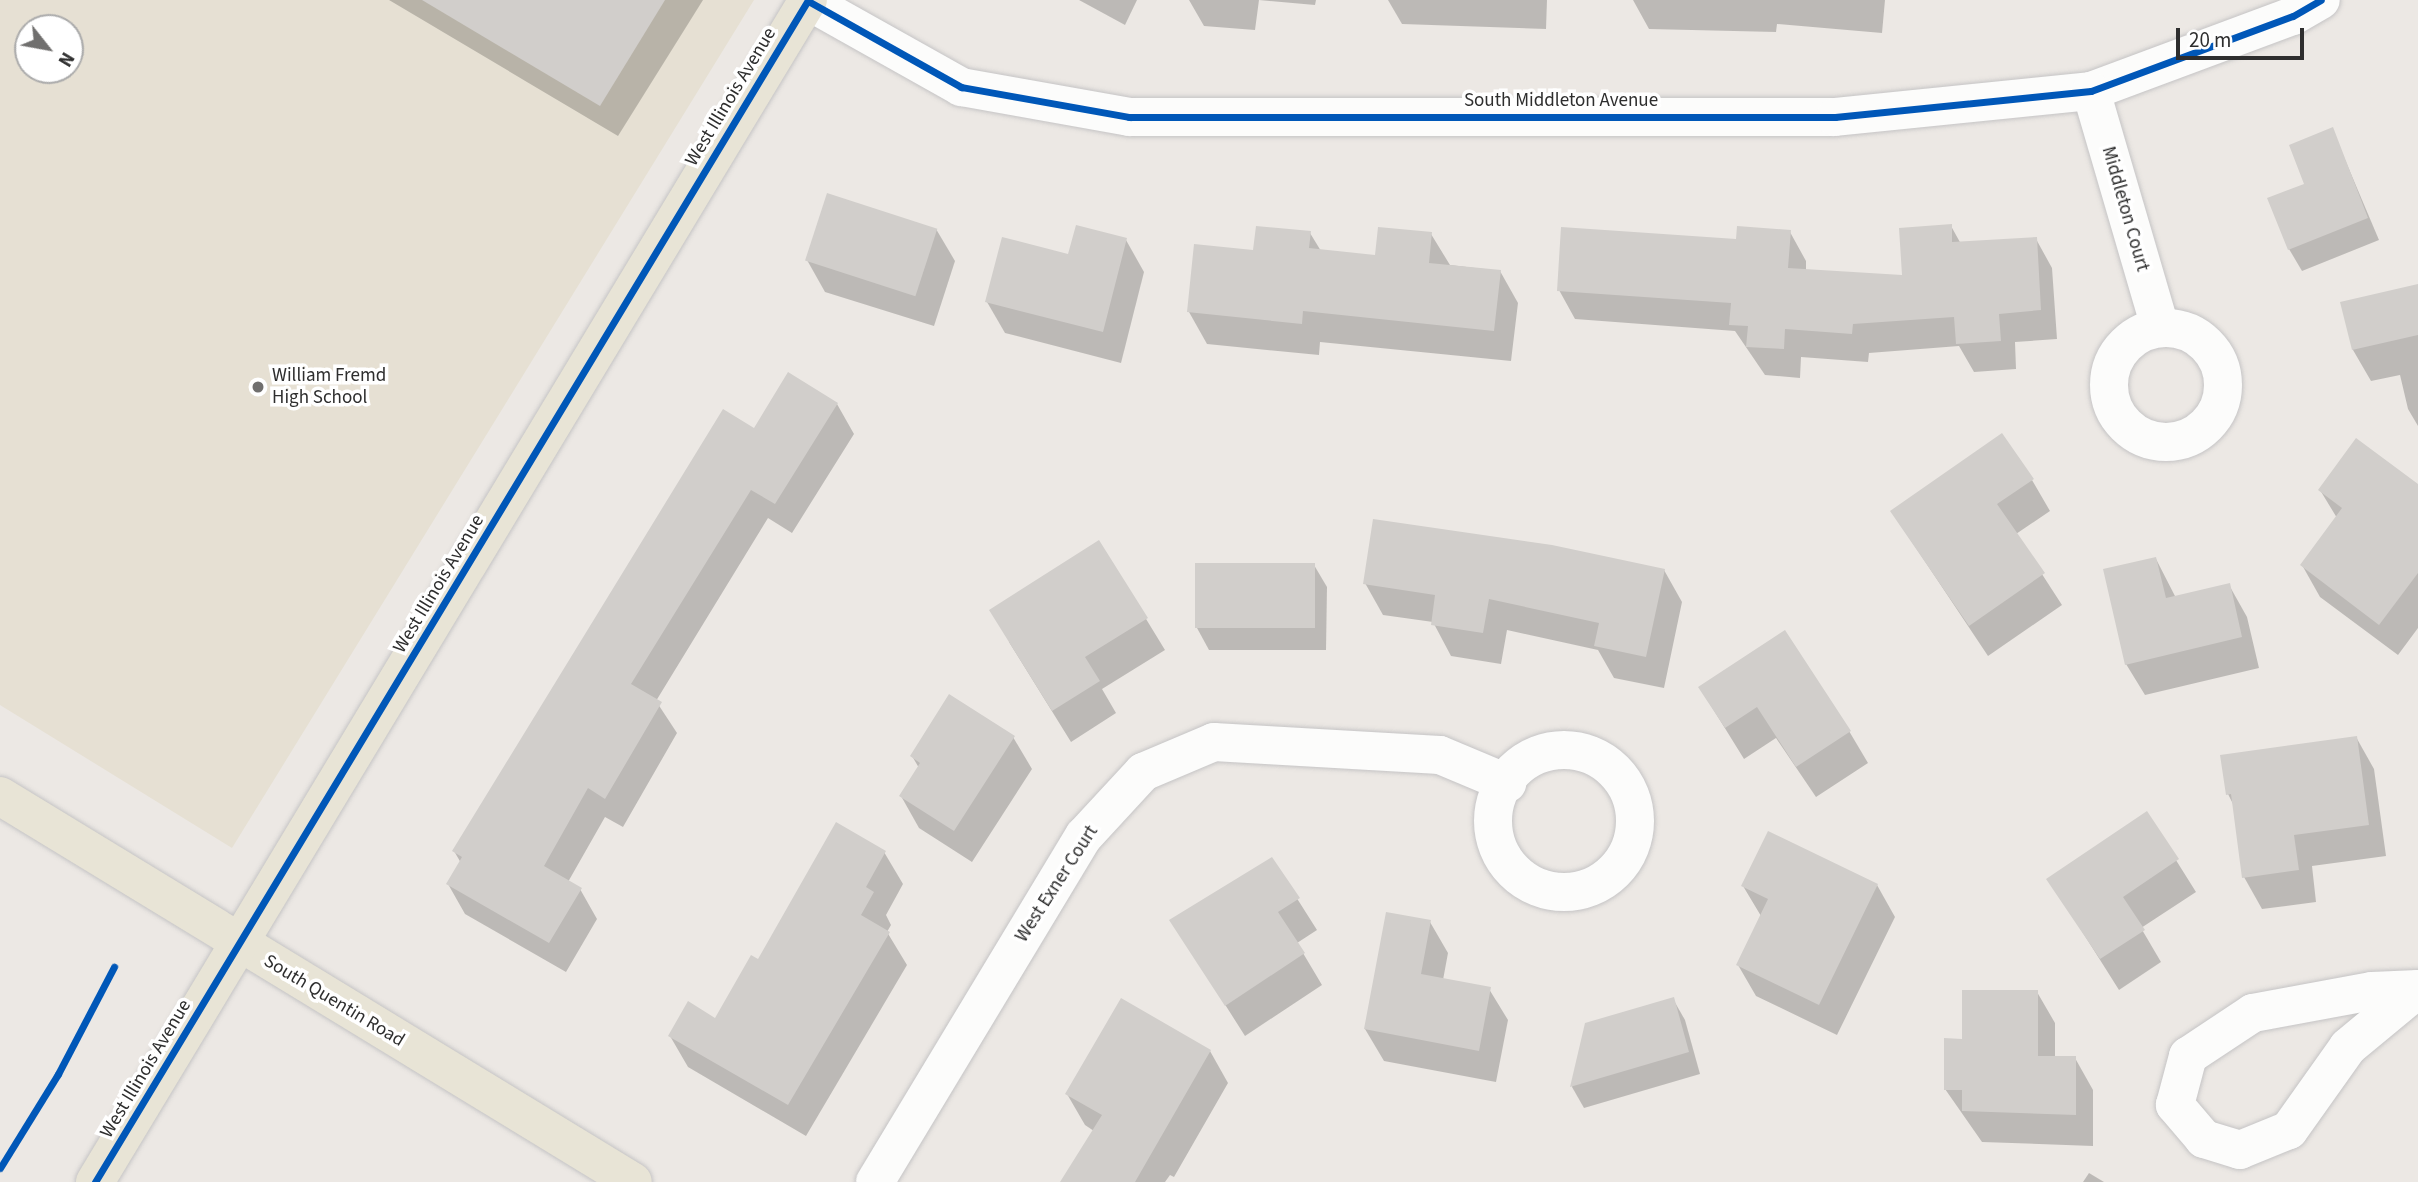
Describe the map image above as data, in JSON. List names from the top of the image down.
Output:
{
  "streets": {
    "main road": ["West Illinois Avenue", "South Quentin Road"],
    "street": ["South Middleton Avenue", "Middleton Court", "West Exner Court"]
  },
  "crossings": [
    ["West Illinois Avenue", "South Middleton Avenue"],
    ["West Illinois Avenue", "South Quentin Road"],
    ["South Middleton Avenue", "Middleton Court"]
  ],
  "places": ["William Fremd High School"],
  "scale_bar": "20 m",
  "north": "bottom right"
}
